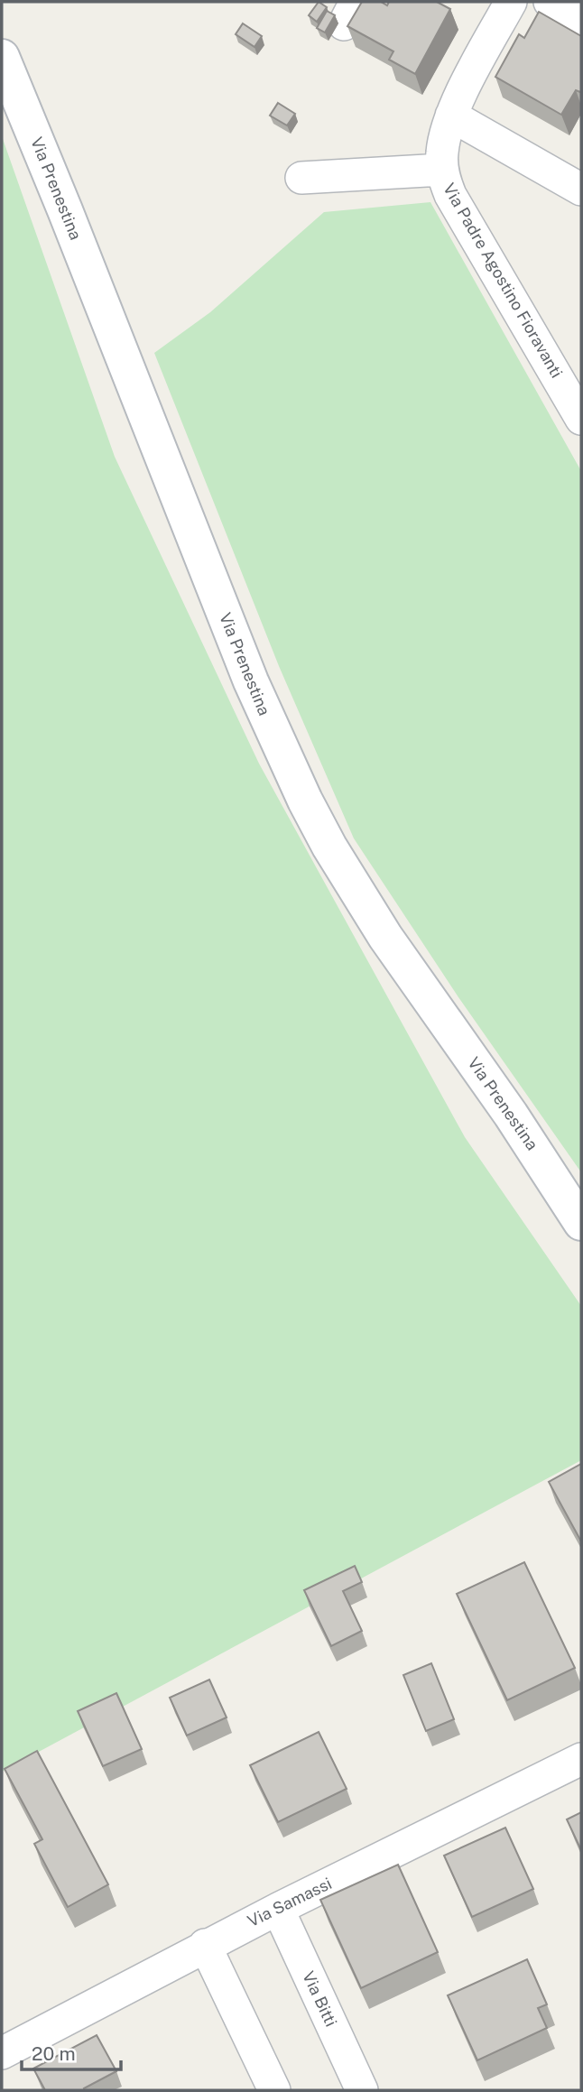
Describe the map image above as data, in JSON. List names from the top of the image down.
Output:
{
  "streets": {
    "main road": ["Via Prenestina"],
    "street": ["Via Padre Agostino Fioravanti", "Via Samassi", "Via Bitti"]
  },
  "crossings": [
    ["Via Samassi", "Via Bitti"]
  ],
  "scale_bar": "20 m"
}
